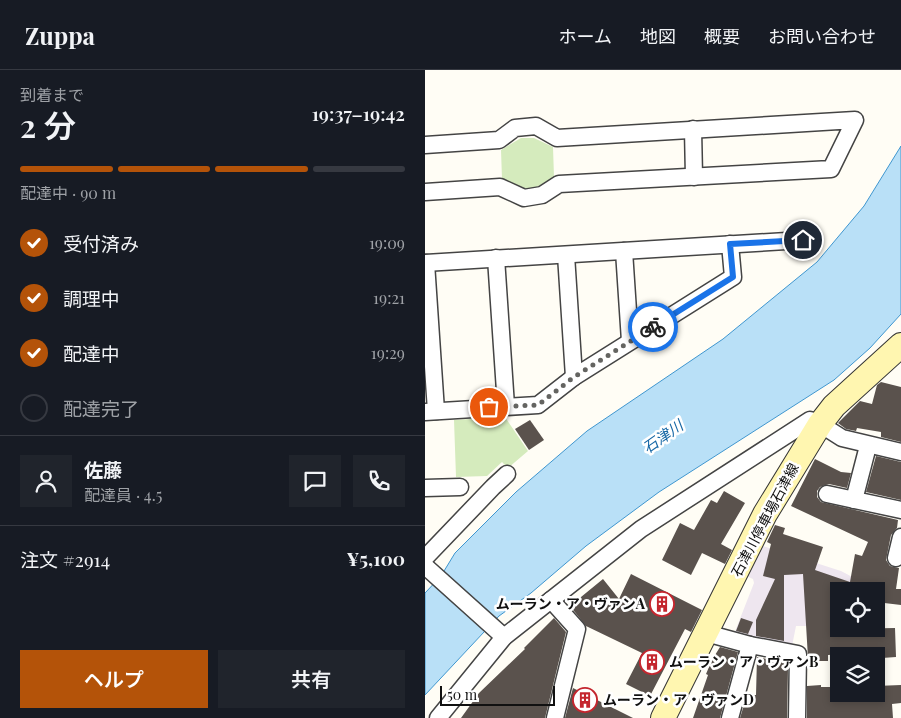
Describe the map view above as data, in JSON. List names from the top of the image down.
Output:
{
  "streets": {
    "main road": ["石津川停車場石津線"]
  },
  "water": ["石津川"],
  "places": {
    "building": ["ムーラン・ア・ヴァンA", "ムーラン・ア・ヴァンB", "ムーラン・ア・ヴァンD"]
  },
  "scale_bar": "50 m",
  "page": {
    "header": "Zuppa",
    "nav": [
      "ホーム",
      "地図",
      "概要",
      "お問い合わせ"
    ],
    "heading": ["2 分", "到着まで", "19:37–19:42"],
    "panel": [
      "佐藤",
      "配達員 · 4.5",
      "注文 #2914",
      "¥5,100"
    ],
    "bar": "配達中 · 90 m",
    "list": [
      ["受付済み", "19:09"],
      ["調理中", "19:21"],
      ["配達中", "19:29"],
      "配達完了"
    ],
    "buttons": ["ヘルプ", "共有"],
    "scale": "50 m"
  }
}
